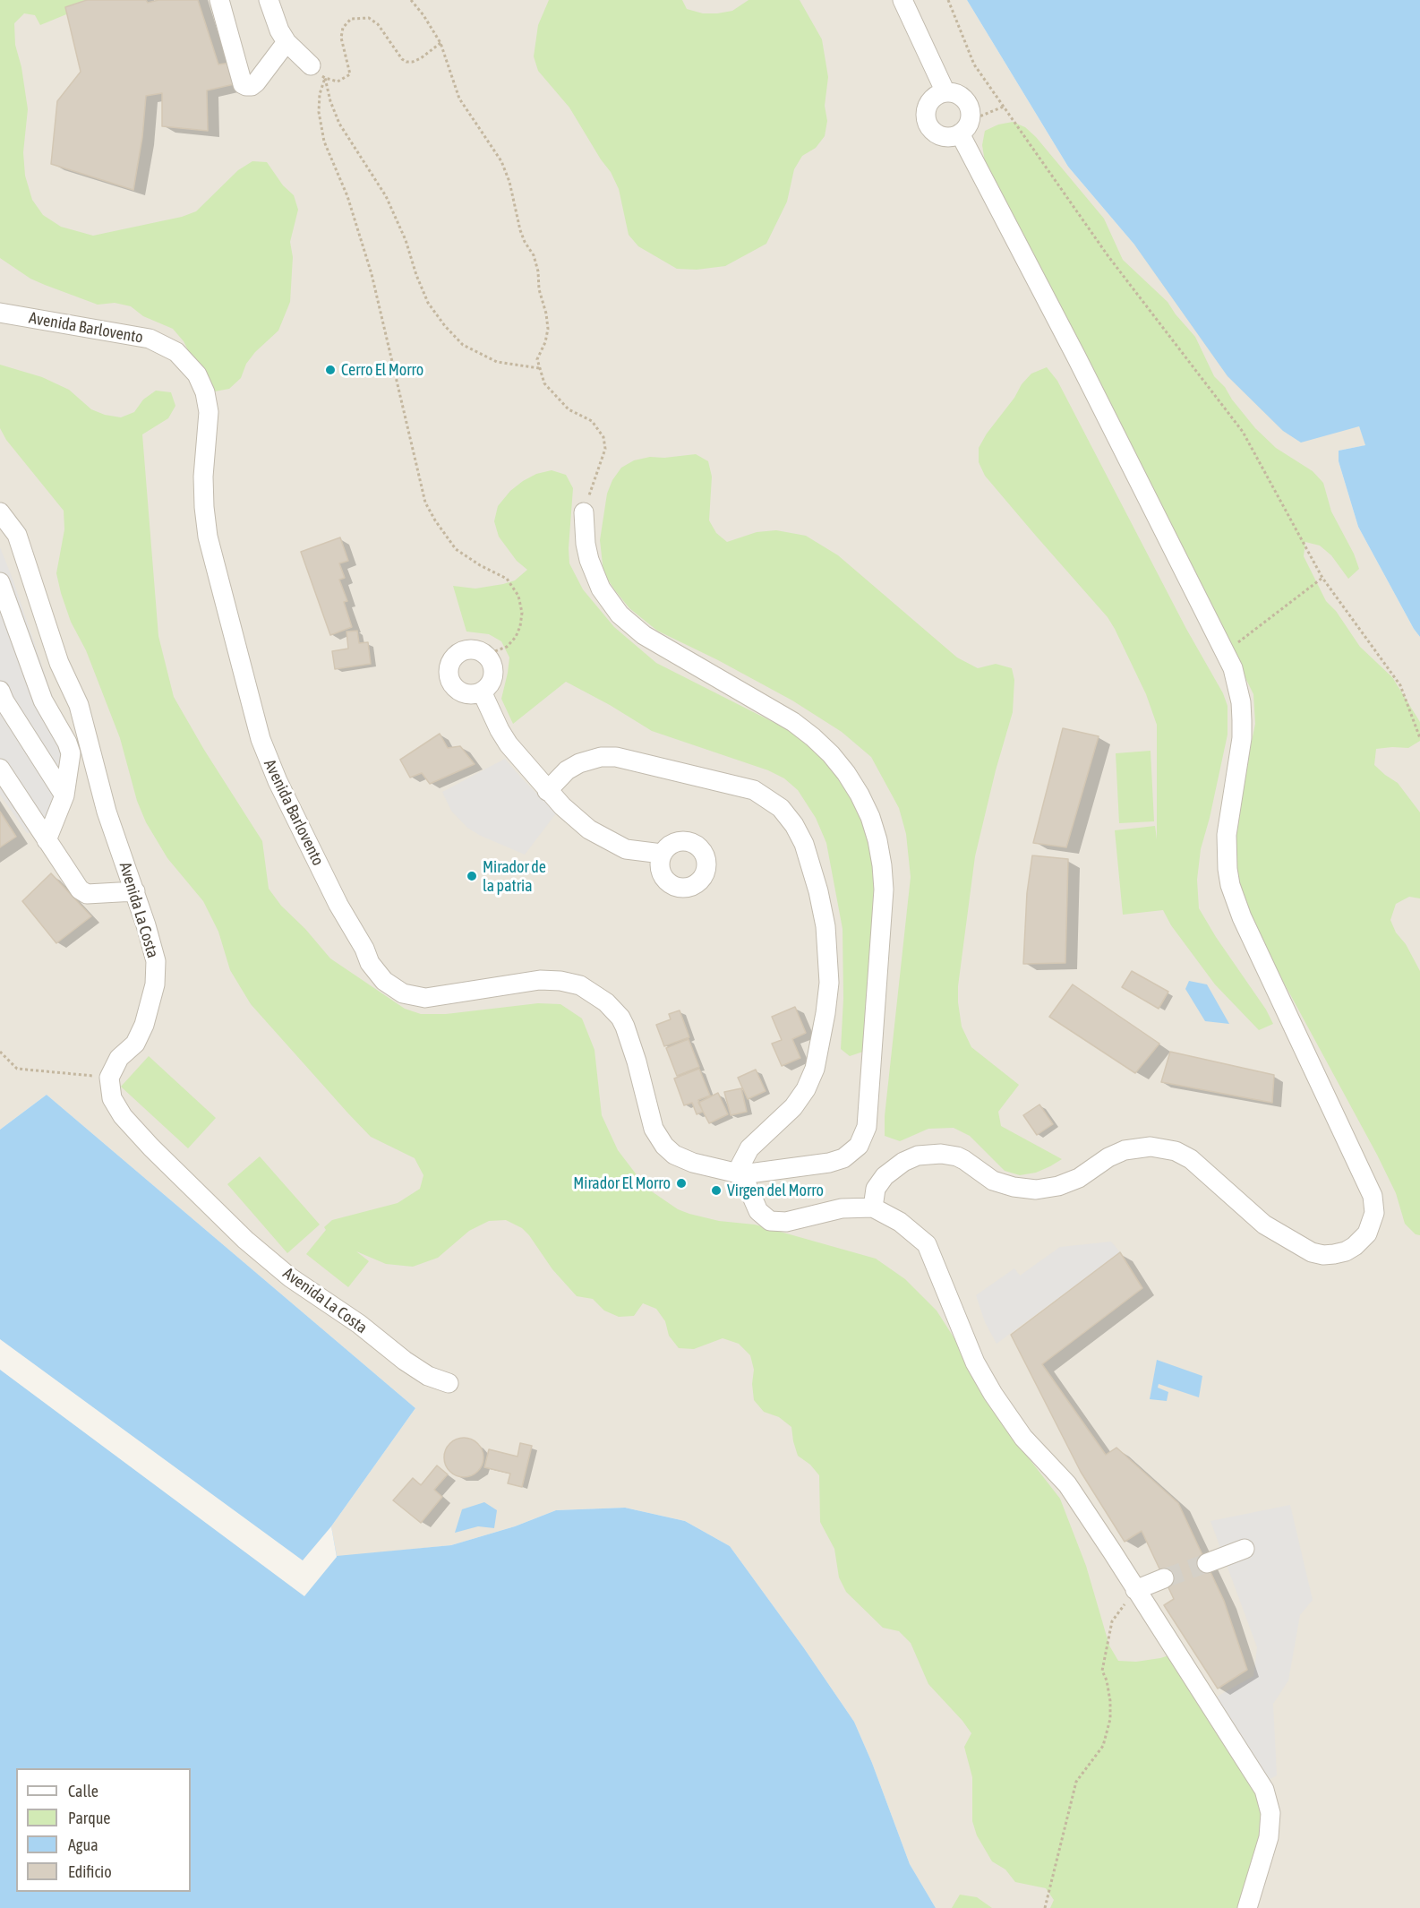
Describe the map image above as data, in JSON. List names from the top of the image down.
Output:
{
  "streets": {
    "street": ["Avenida Barlovento", "Avenida La Costa"]
  },
  "places": [
    "Cerro El Morro",
    "Mirador de la patria",
    "Mirador El Morro",
    "Virgen del Morro"
  ],
  "legend": [
    "Calle",
    "Parque",
    "Agua",
    "Edificio"
  ]
}
